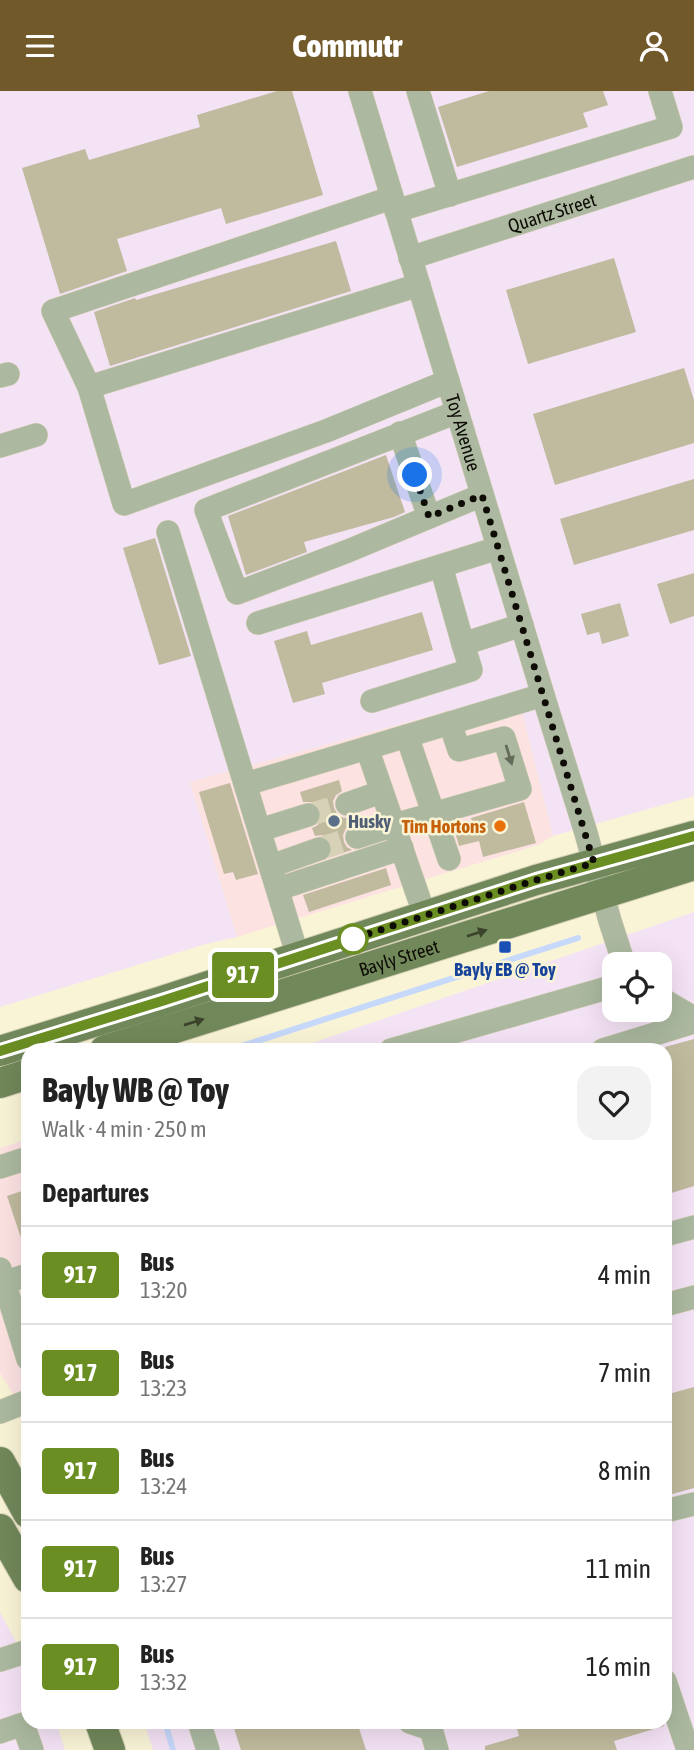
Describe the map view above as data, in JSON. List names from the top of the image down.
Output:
{
  "streets": {
    "main road": ["Bayly Street"],
    "street": ["Quartz Street", "Toy Avenue"]
  },
  "crossings": [
    ["Quartz Street", "Toy Avenue"],
    ["Toy Avenue", "Bayly Street"]
  ],
  "places": {
    "other": ["Husky", "Tim Hortons"],
    "transit": ["Bayly EB @ Toy"]
  },
  "lines": ["bus line 917"],
  "page": {
    "header": "Commutr",
    "on_map": "917",
    "heading": [
      ["Bayly WB @ Toy", "Walk · 4 min · 250 m"],
      "Departures"
    ],
    "list": [
      {
        "mark": "917",
        "name": "Bus",
        "note": "13:20",
        "value": "4 min"
      },
      {
        "mark": "917",
        "name": "Bus",
        "note": "13:23",
        "value": "7 min"
      },
      {
        "mark": "917",
        "name": "Bus",
        "note": "13:24",
        "value": "8 min"
      },
      {
        "mark": "917",
        "name": "Bus",
        "note": "13:27",
        "value": "11 min"
      },
      {
        "mark": "917",
        "name": "Bus",
        "note": "13:32",
        "value": "16 min"
      }
    ]
  }
}
